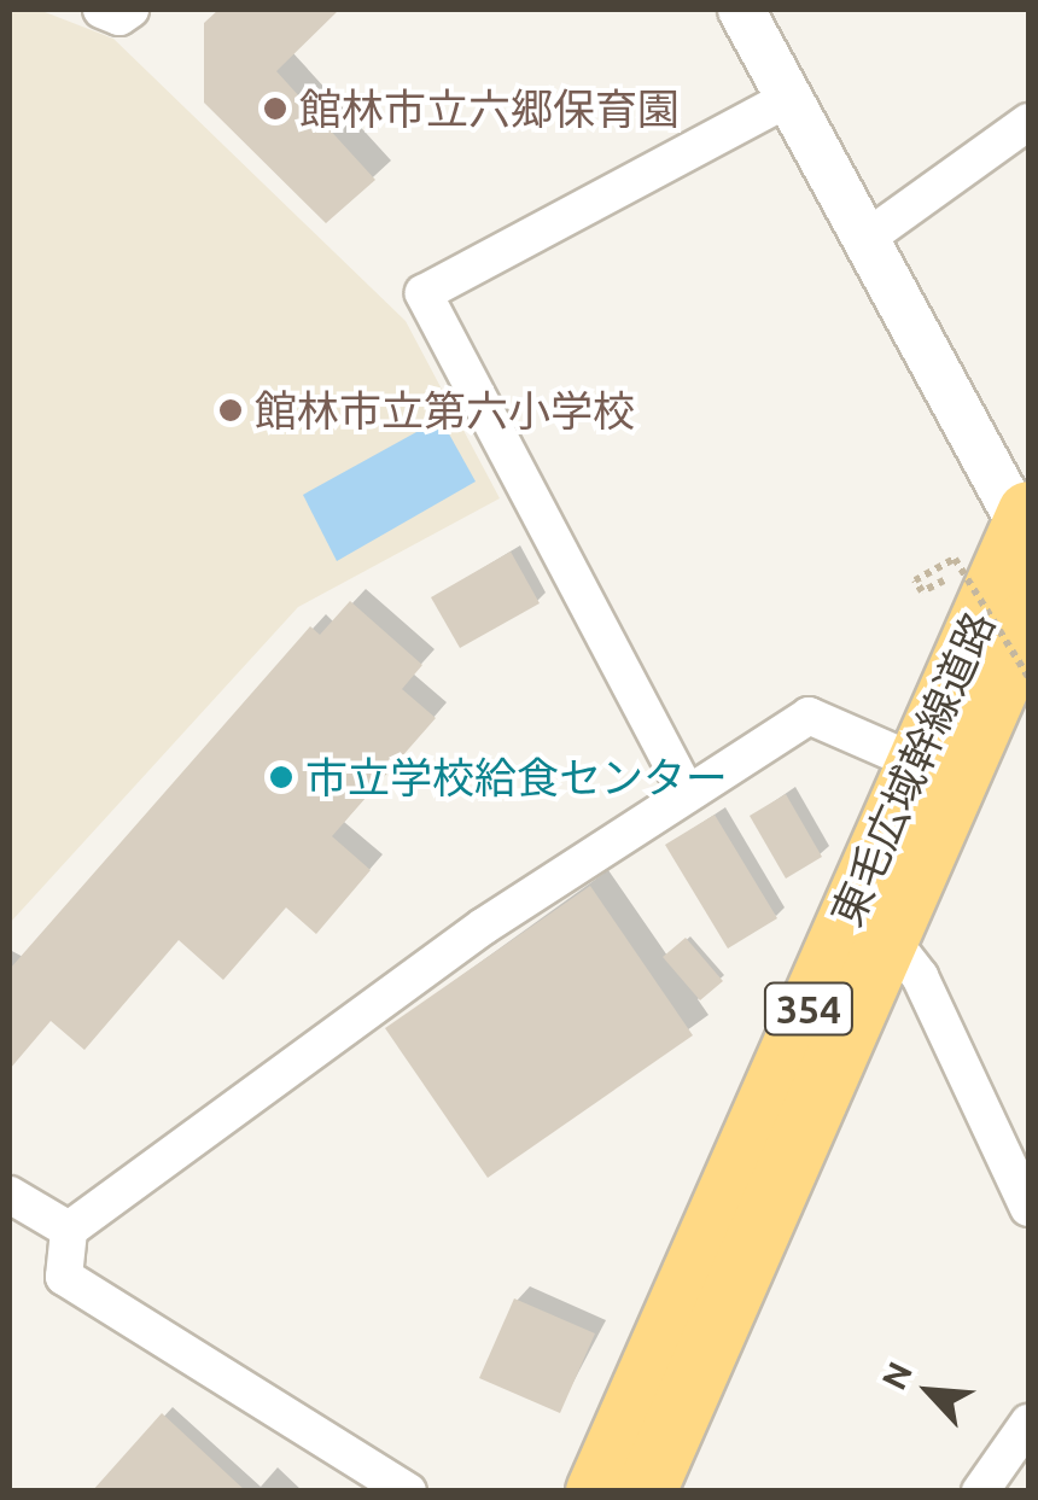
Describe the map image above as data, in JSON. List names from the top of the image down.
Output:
{
  "streets": {
    "highway": ["東毛広域幹線道路", "354"]
  },
  "places": ["館林市立六郷保育園", "館林市立第六小学校", "市立学校給食センター"],
  "north": "top left"
}
